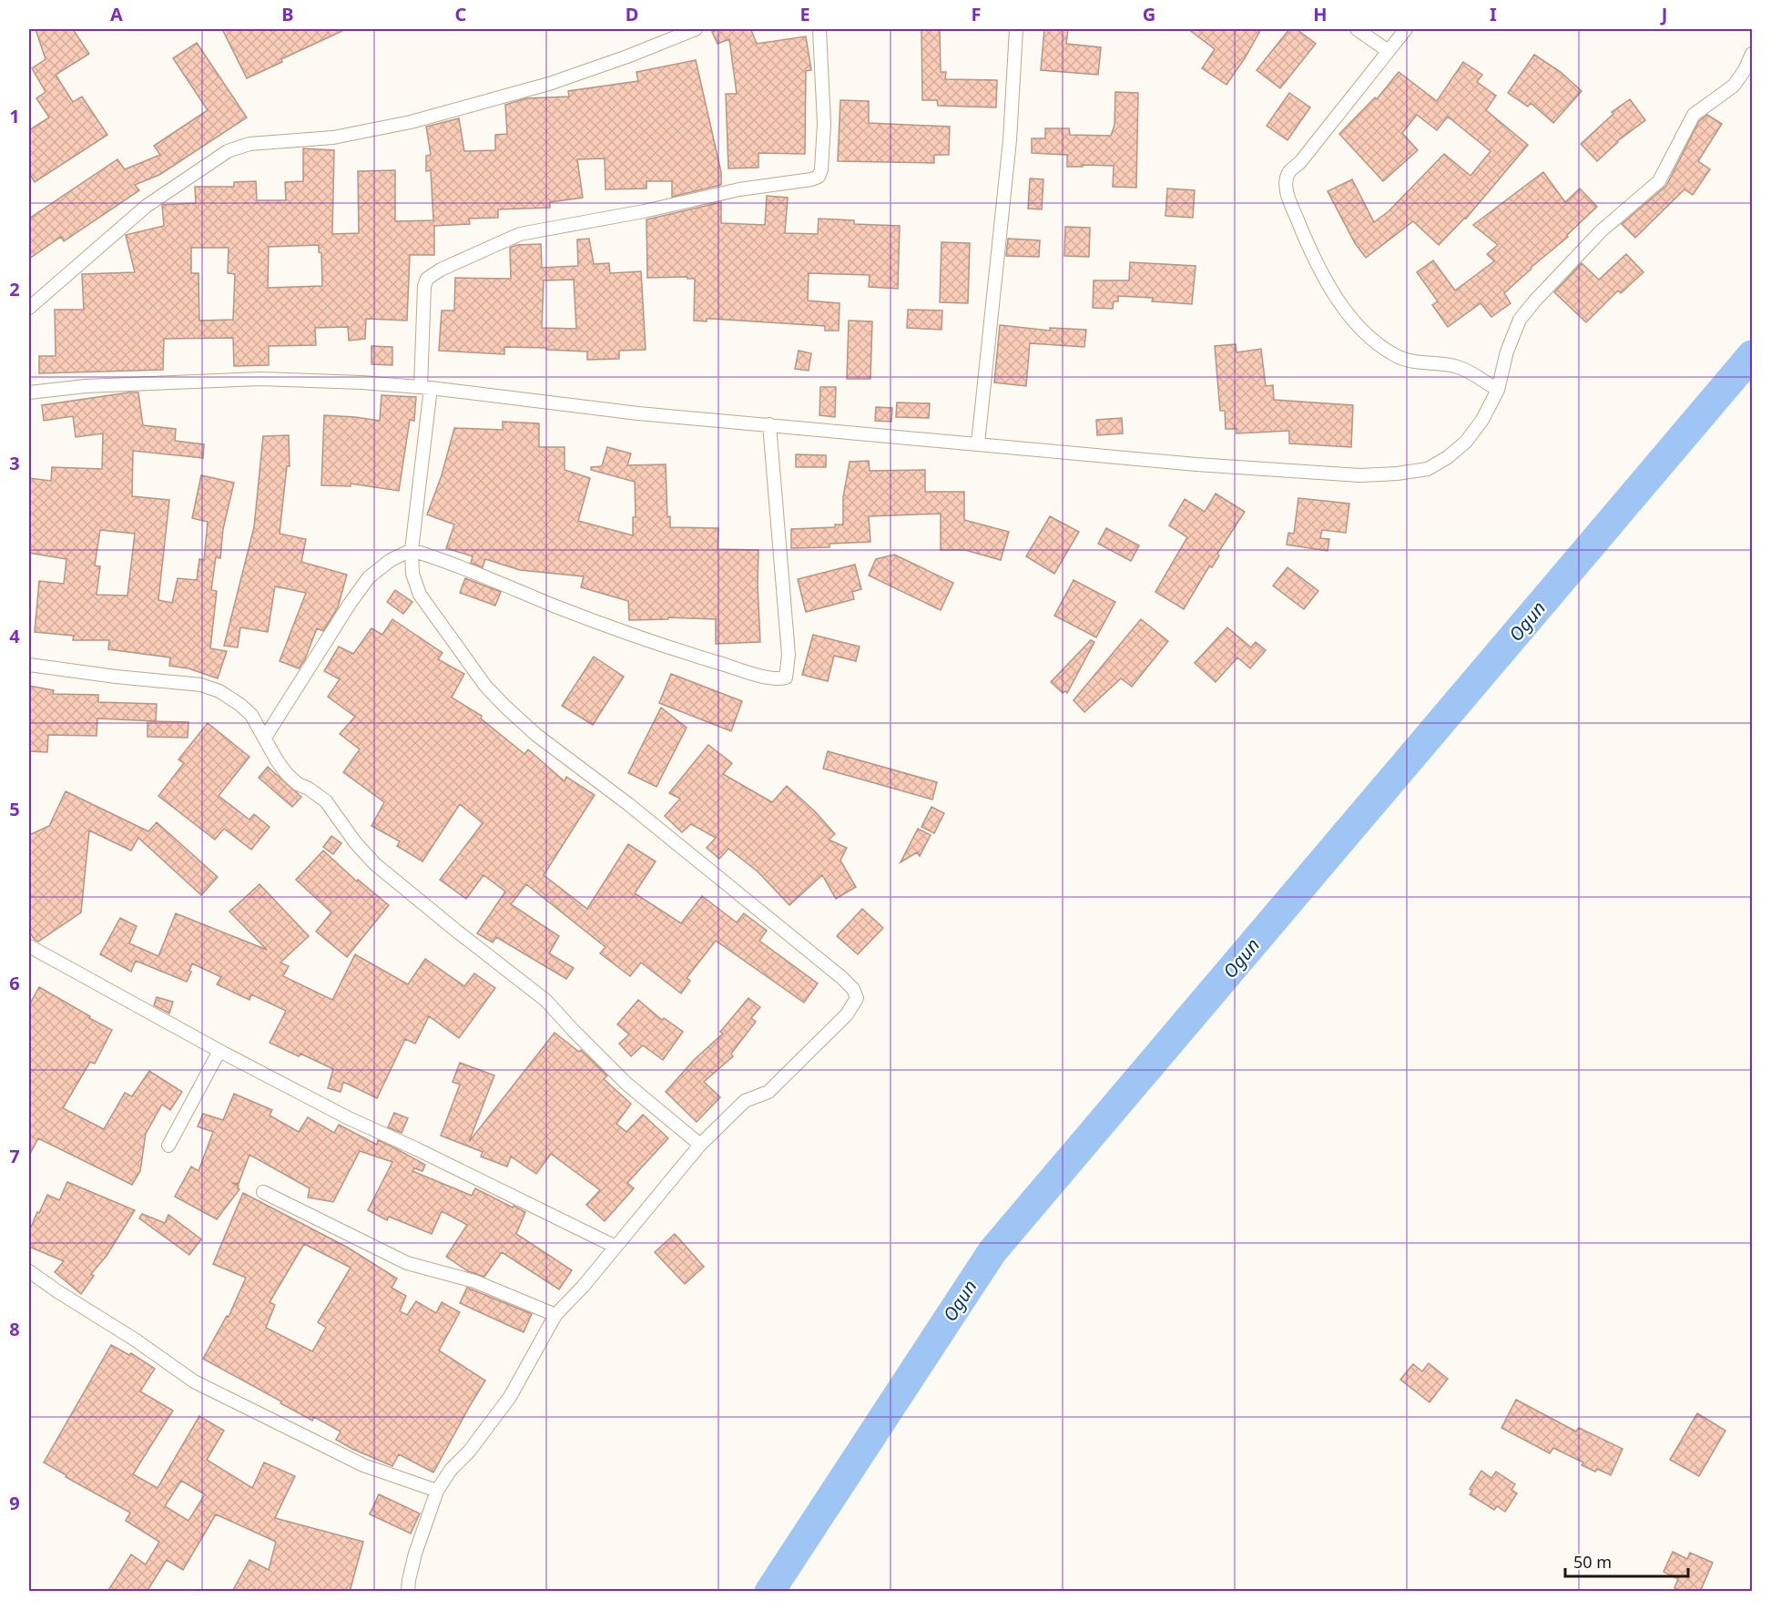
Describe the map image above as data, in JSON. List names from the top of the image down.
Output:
{
  "water": ["Ogun"],
  "scale_bar": "50 m",
  "grid": {
    "columns": [
      "A",
      "B",
      "C",
      "D",
      "E",
      "F",
      "G",
      "H",
      "I",
      "J"
    ],
    "rows": [
      "1",
      "2",
      "3",
      "4",
      "5",
      "6",
      "7",
      "8",
      "9"
    ]
  }
}
